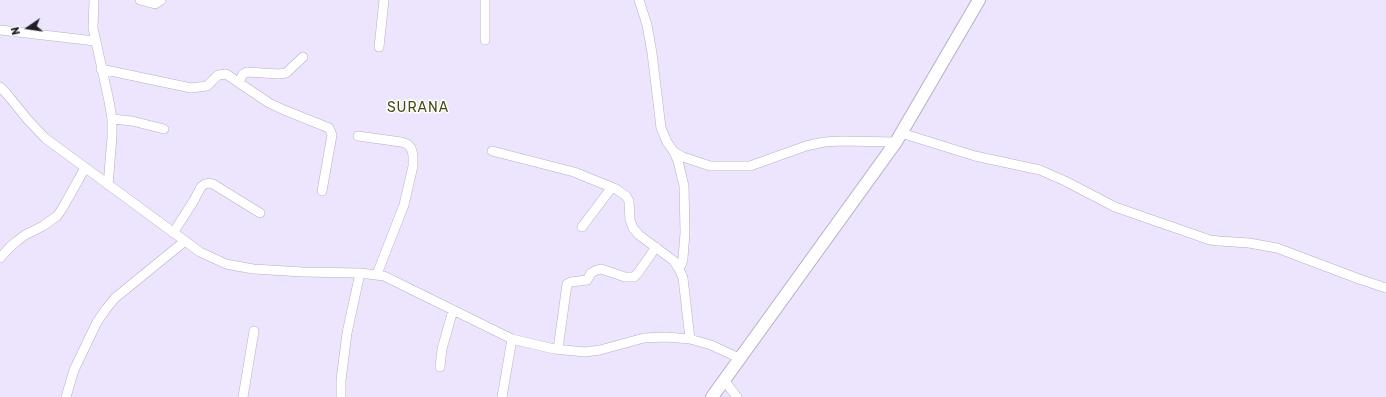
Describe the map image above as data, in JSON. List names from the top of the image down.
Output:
{
  "districts": ["SURANA"],
  "north": "left"
}
